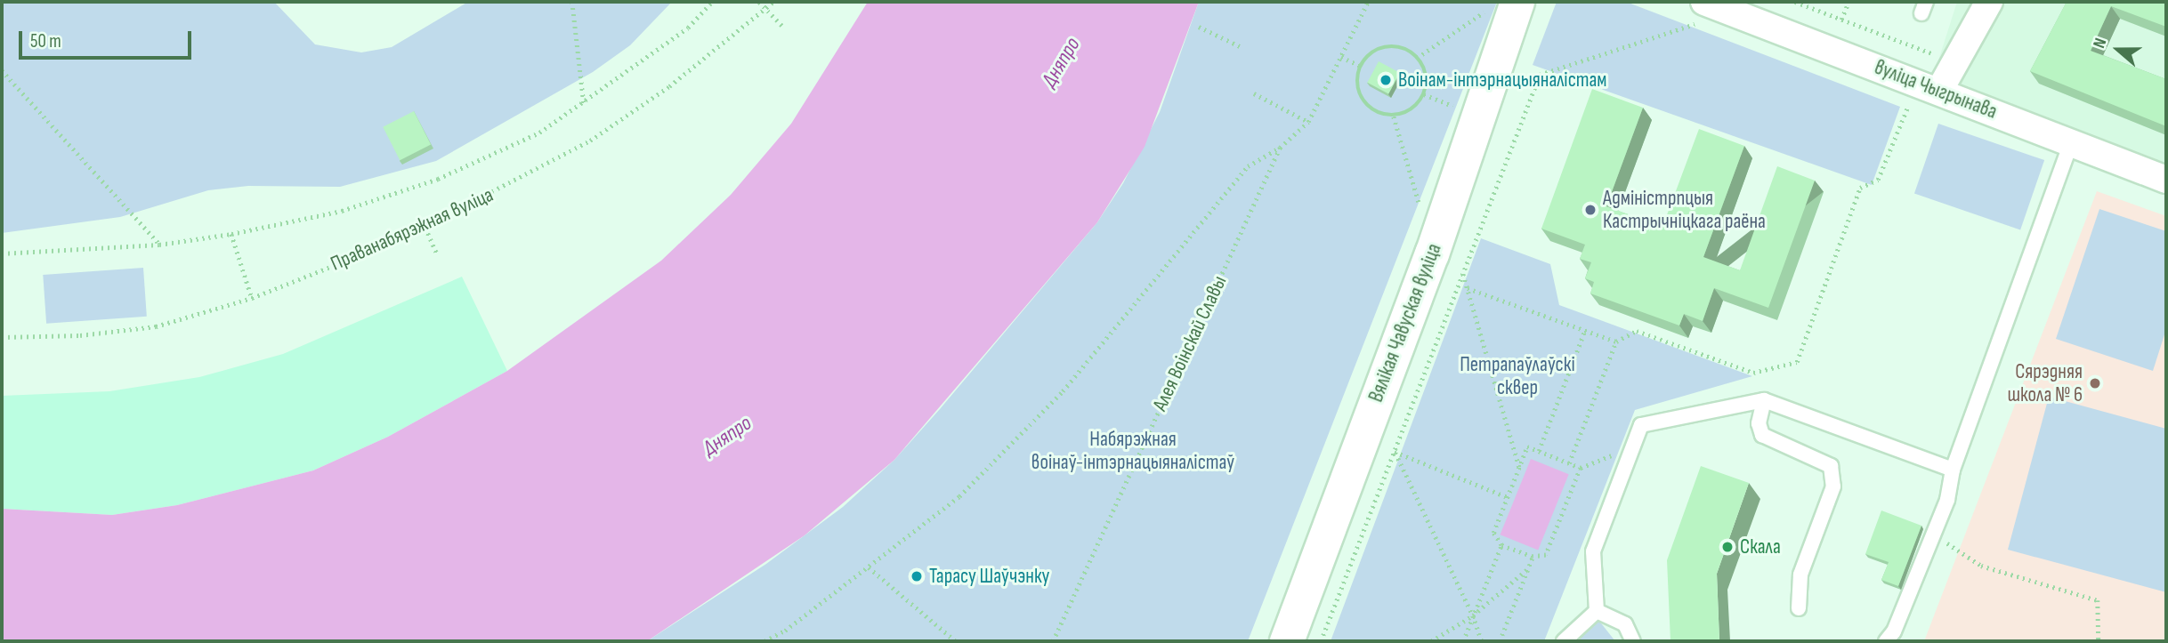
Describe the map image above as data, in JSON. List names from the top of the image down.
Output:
{
  "streets": {
    "main road": ["Вялікая Чавуская вуліца"],
    "street": ["вуліца Чыгрынава"],
    "path": ["Праванабярэжная вуліца", "Алея Воінскай Славы"]
  },
  "water": ["Дняпро"],
  "parks": ["Петрапаўлаўскі сквер", "Набярэжная воінаў-інтэрнацыяналістаў"],
  "places": [
    "Воінам-інтэрнацыяналістам",
    "Адміністрпцыя Кастрычніцкага раёна",
    "Сярэдняя школа № 6",
    "Скала",
    "Тарасу Шаўчэнку"
  ],
  "scale_bar": "50 m",
  "north": "left"
}
